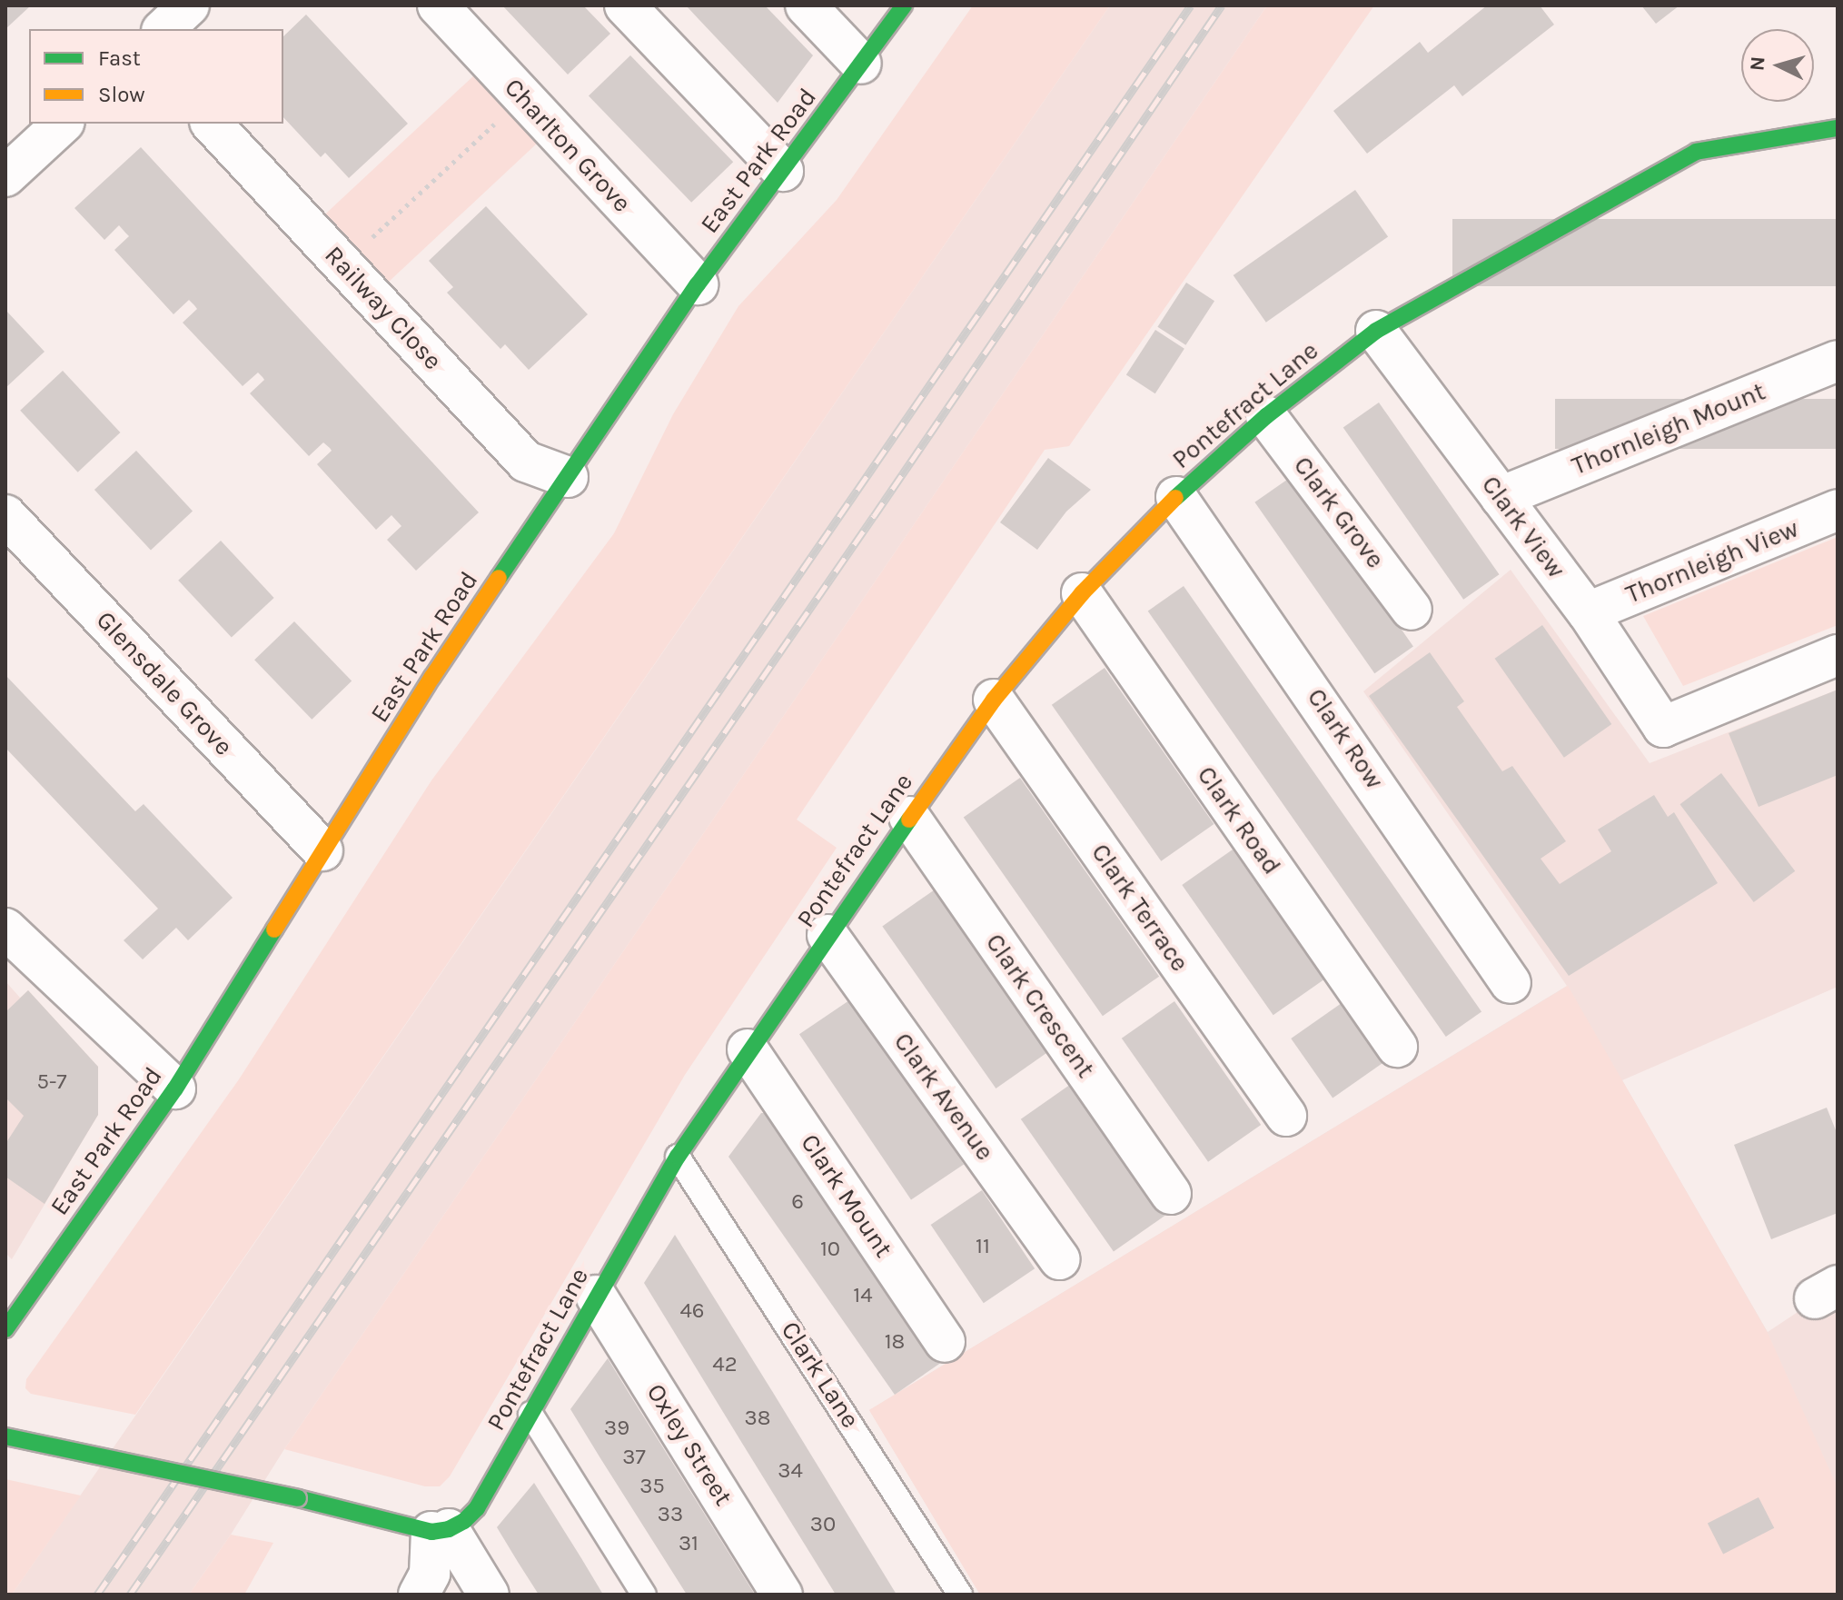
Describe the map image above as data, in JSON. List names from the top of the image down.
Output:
{
  "streets": {
    "street": [
      "Charlton Grove",
      "East Park Road",
      "Railway Close",
      "Pontefract Lane",
      "Thornleigh Mount",
      "Clark Grove",
      "Clark View",
      "Thornleigh View",
      "Glensdale Grove",
      "Clark Row",
      "Clark Road",
      "Clark Terrace",
      "Clark Crescent",
      "Clark Avenue",
      "Clark Mount",
      "Oxley Street"
    ],
    "lane": ["Clark Lane"]
  },
  "crossings": [
    ["Charlton Grove", "East Park Road"],
    ["East Park Road", "Railway Close"],
    ["East Park Road", "Glensdale Grove"],
    ["Pontefract Lane", "Clark Grove"],
    ["Pontefract Lane", "Clark View"],
    ["Pontefract Lane", "Clark Row"],
    ["Pontefract Lane", "Clark Road"],
    ["Pontefract Lane", "Clark Terrace"],
    ["Pontefract Lane", "Clark Crescent"],
    ["Pontefract Lane", "Clark Avenue"],
    ["Pontefract Lane", "Clark Mount"],
    ["Pontefract Lane", "Clark Lane"],
    ["Pontefract Lane", "Oxley Street"],
    ["Thornleigh Mount", "Clark View"],
    ["Clark View", "Thornleigh View"]
  ],
  "house_numbers": [
    "5-7",
    "6",
    "11",
    "10",
    "14",
    "46",
    "18",
    "42",
    "38",
    "39",
    "37",
    "34",
    "35",
    "33",
    "30",
    "31"
  ],
  "legend": ["Fast", "Slow"],
  "north": "left"
}
